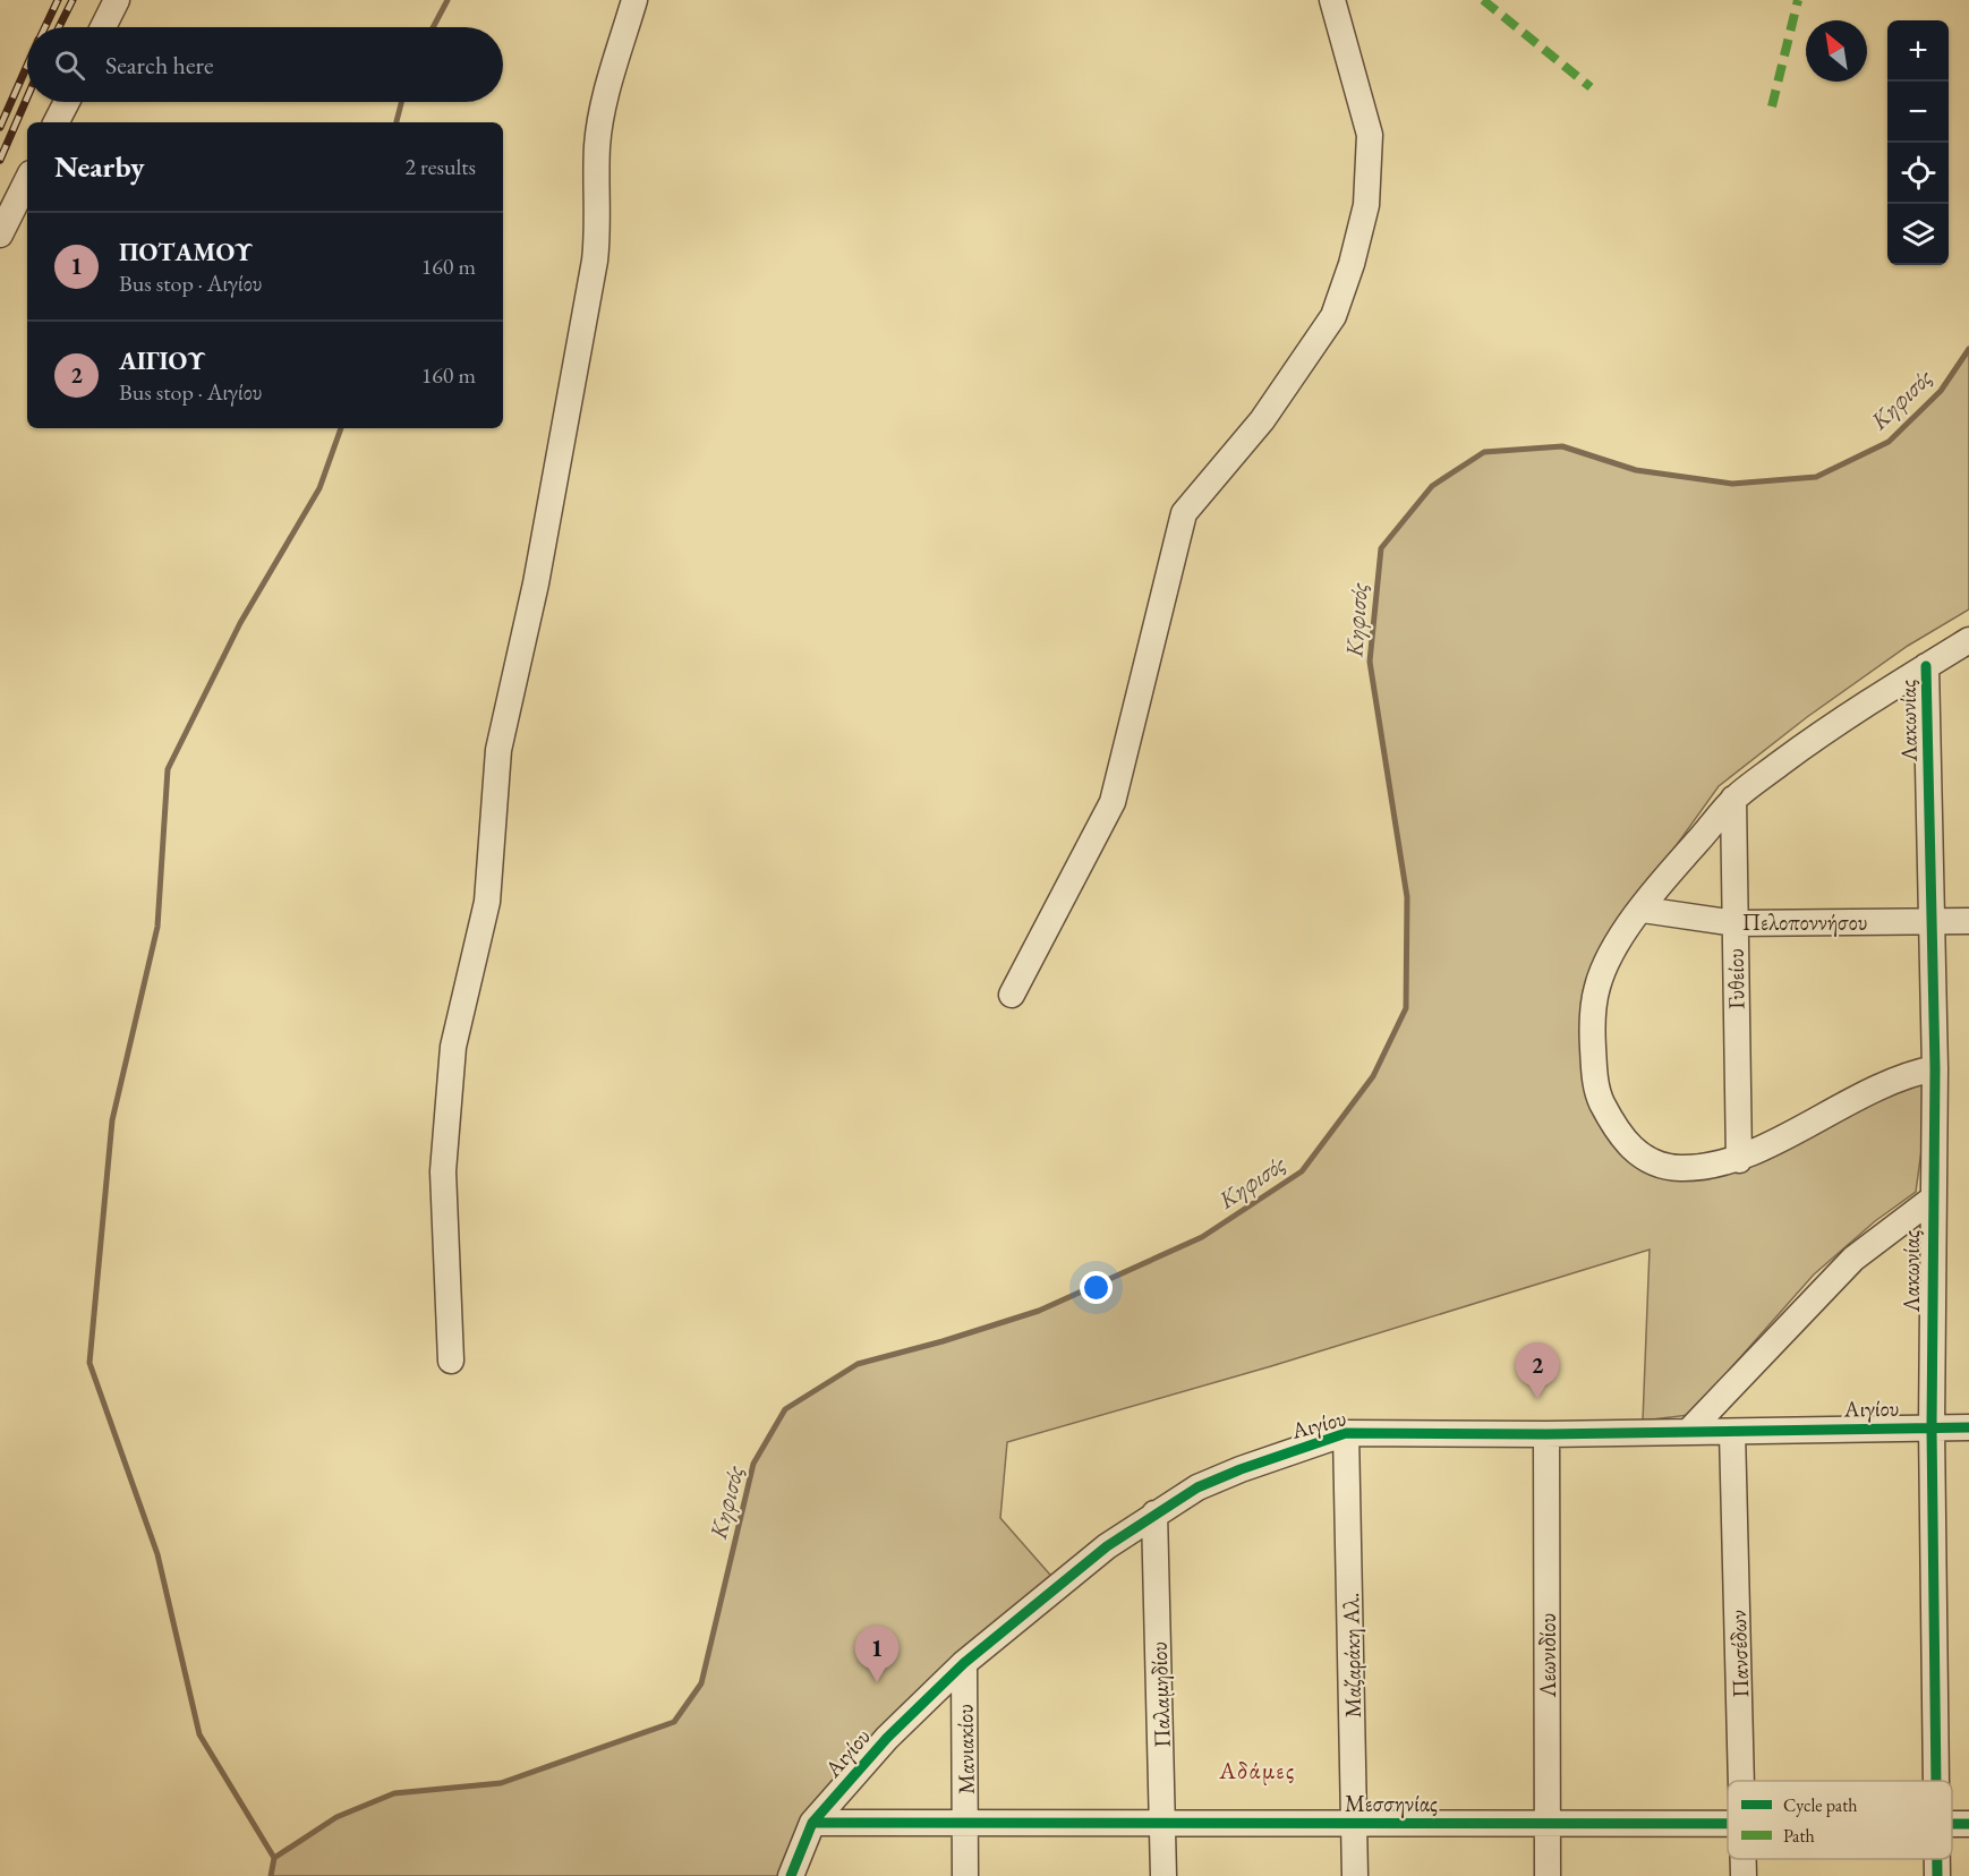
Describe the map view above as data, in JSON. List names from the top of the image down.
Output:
{
  "streets": {
    "street": [
      "Λακωνίας",
      "Πελοποννήσου",
      "Γυθείου",
      "Αιγίου",
      "Πανσέδων",
      "Μαζαράκη Αλ.",
      "Λεωνιδίου",
      "Παλαμηδίου",
      "Μανιακίου",
      "Μεσσηνίας"
    ]
  },
  "crossings": [
    ["Λακωνίας", "Πελοποννήσου"],
    ["Λακωνίας", "Αιγίου"],
    ["Πελοποννήσου", "Γυθείου"],
    ["Αιγίου", "Πανσέδων"],
    ["Αιγίου", "Μαζαράκη Αλ."],
    ["Αιγίου", "Λεωνιδίου"],
    ["Αιγίου", "Παλαμηδίου"],
    ["Αιγίου", "Μανιακίου"],
    ["Αιγίου", "Μεσσηνίας"],
    ["Μαζαράκη Αλ.", "Μεσσηνίας"],
    ["Λεωνιδίου", "Μεσσηνίας"],
    ["Παλαμηδίου", "Μεσσηνίας"],
    ["Μανιακίου", "Μεσσηνίας"]
  ],
  "districts": ["Αδάμες"],
  "water": ["Κηφισός"],
  "legend": ["Cycle path", "Path"],
  "north": "top left",
  "page": {
    "map_buttons": ["+", "−"],
    "search": "Search here",
    "heading": ["Nearby", "2 results"],
    "list": [
      {
        "mark": "1",
        "name": "ΠΟΤΑΜΟΥ",
        "note": "Bus stop · Αιγίου",
        "value": "160 m"
      },
      {
        "mark": "2",
        "name": "ΑΙΓΙΟΥ",
        "note": "Bus stop · Αιγίου",
        "value": "160 m"
      }
    ],
    "pins": ["2", "1"]
  }
}
